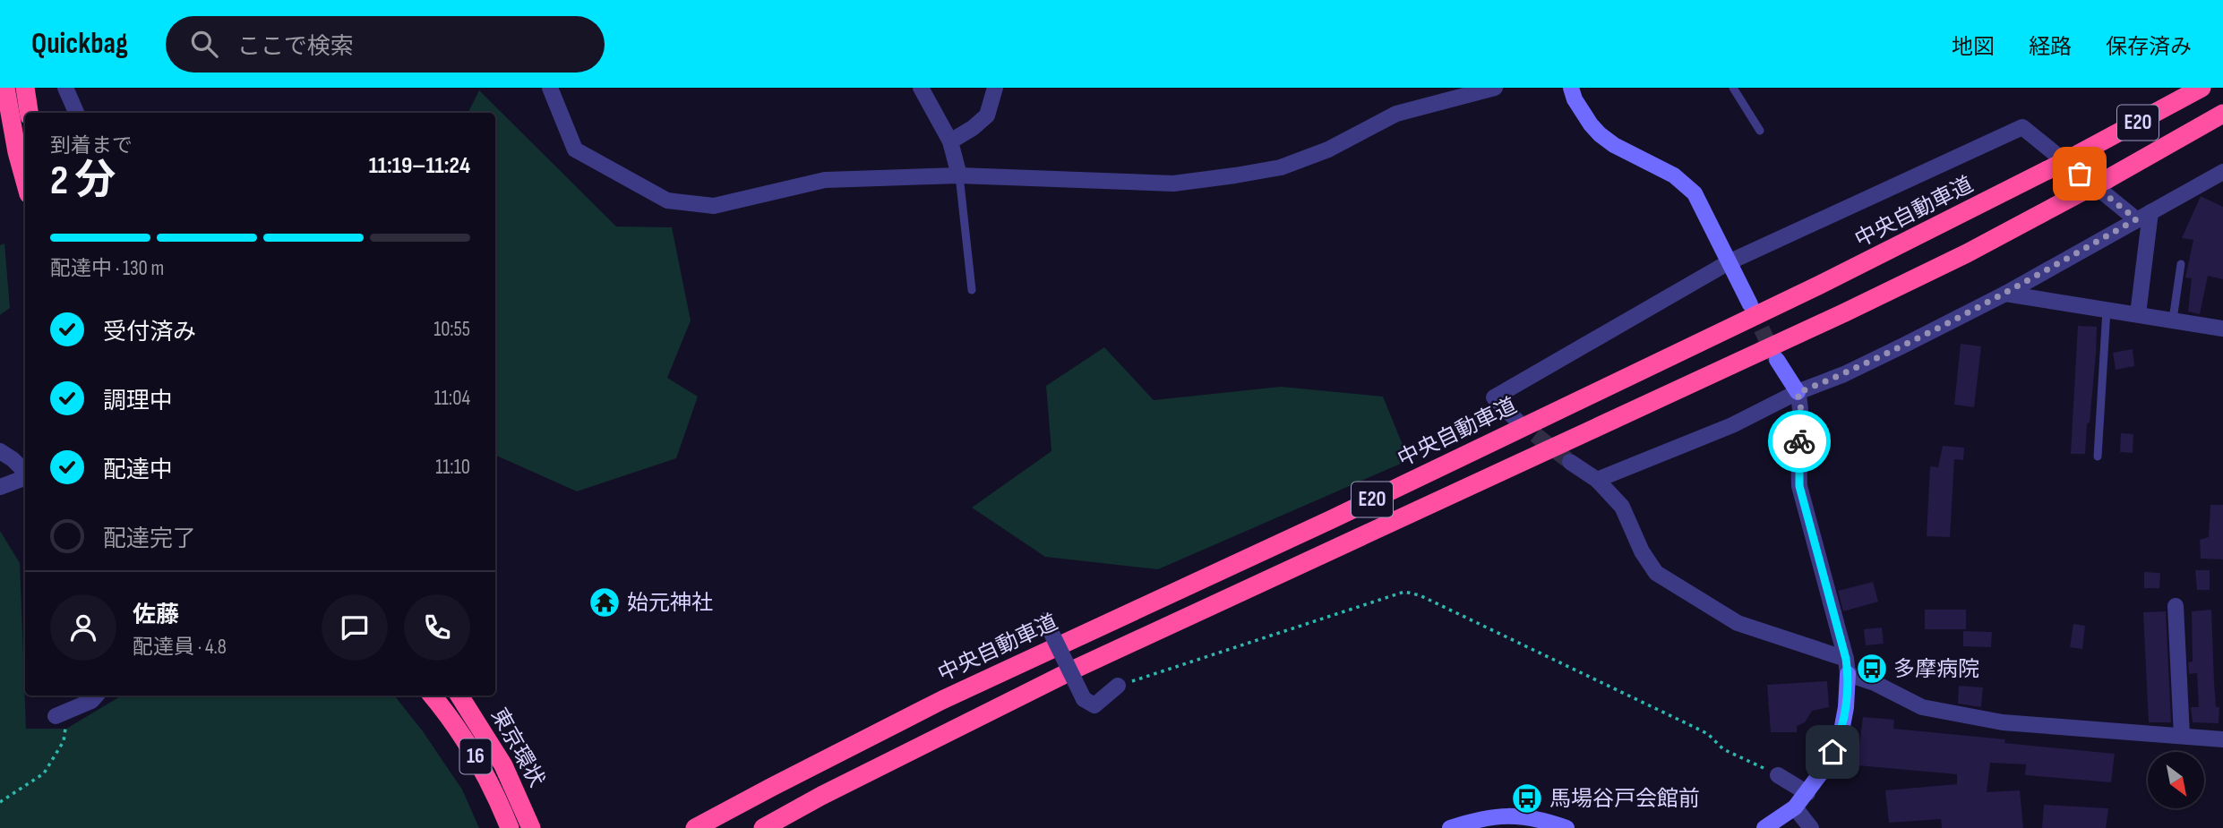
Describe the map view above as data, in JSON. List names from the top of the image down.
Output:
{
  "streets": {
    "highway": [
      "E20",
      "中央自動車道",
      "東京環状",
      "16"
    ]
  },
  "places": {
    "temple": ["始元神社"],
    "bus stop": ["多摩病院", "馬場谷戸会館前"]
  },
  "north": "bottom right",
  "page": {
    "header": "Quickbag",
    "search": "ここで検索",
    "nav": ["地図", "経路", "保存済み"],
    "heading": ["2 分", "到着まで", "11:19–11:24"],
    "panel": ["佐藤", "配達員 · 4.8"],
    "bar": "配達中 · 130 m",
    "list": [
      ["受付済み", "10:55"],
      ["調理中", "11:04"],
      ["配達中", "11:10"],
      "配達完了"
    ]
  }
}
